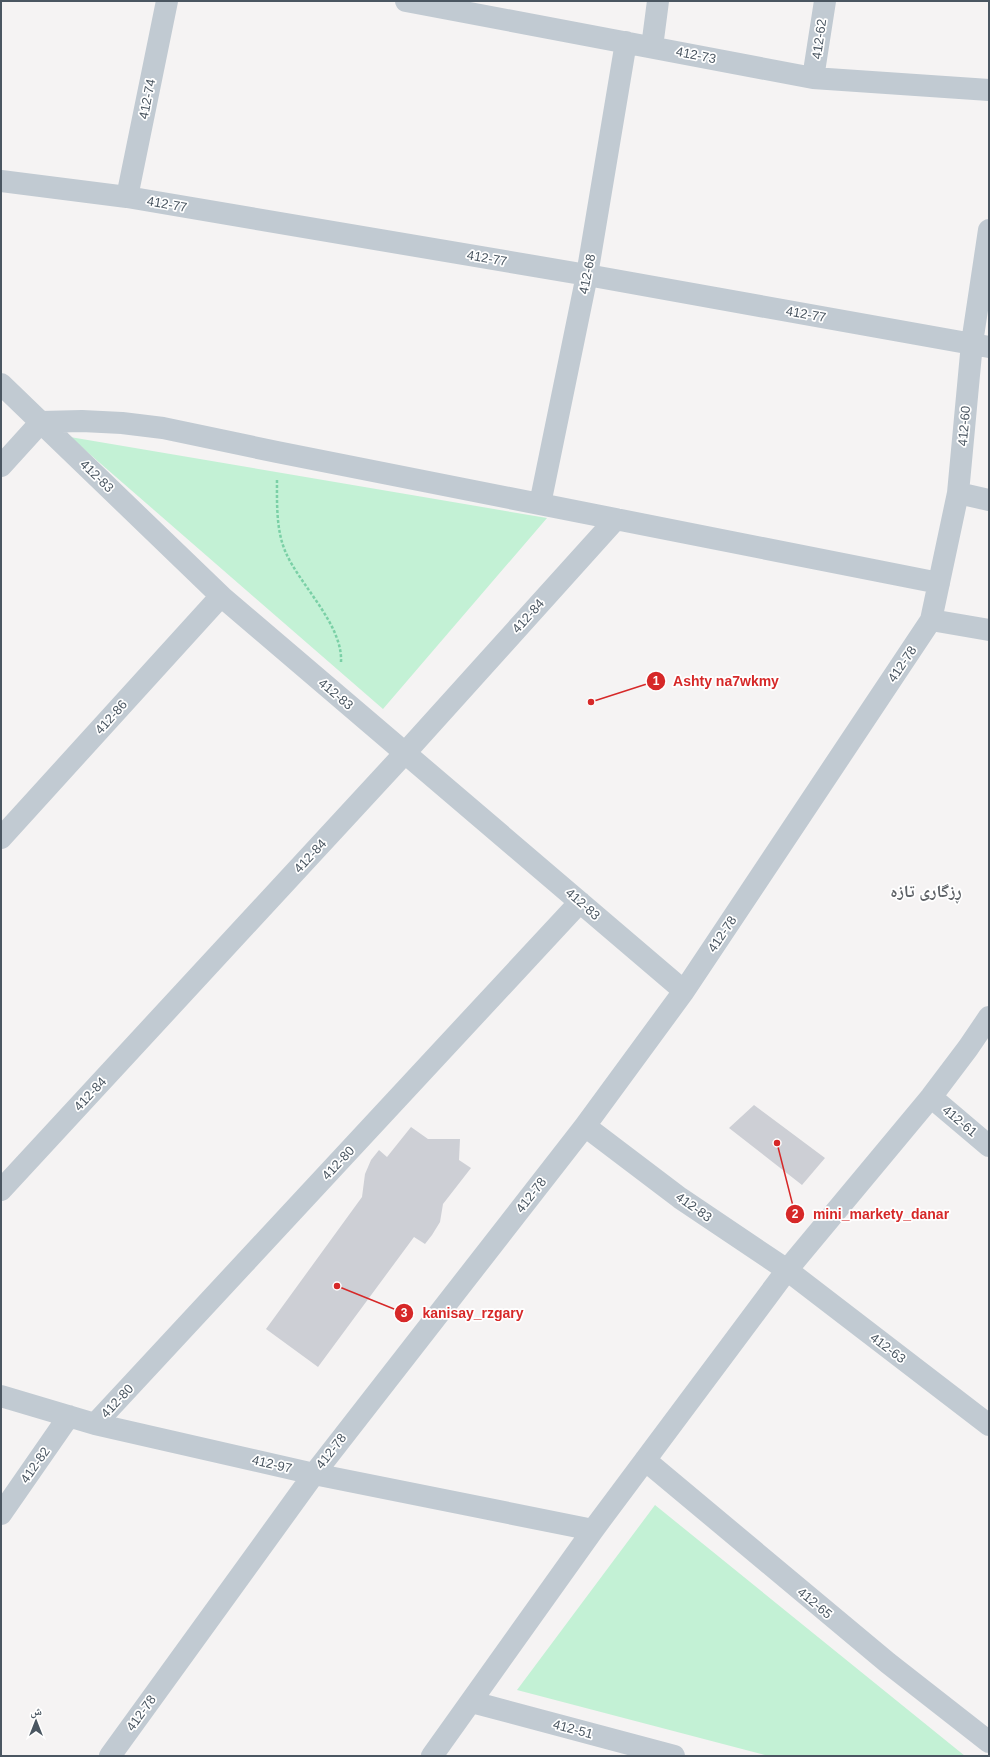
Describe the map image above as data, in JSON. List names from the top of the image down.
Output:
{
  "streets": {
    "street": [
      "412-62",
      "412-73",
      "412-74",
      "412-77",
      "412-68",
      "412-60",
      "412-83",
      "412-84",
      "412-78",
      "412-86",
      "412-61",
      "412-80",
      "412-63",
      "412-97",
      "412-82",
      "412-65",
      "412-51"
    ]
  },
  "crossings": [
    ["412-62", "412-73"],
    ["412-73", "412-68"],
    ["412-74", "412-77"],
    ["412-77", "412-68"],
    ["412-77", "412-60"],
    ["412-60", "412-78"],
    ["412-83", "412-84"],
    ["412-83", "412-78"],
    ["412-83", "412-86"],
    ["412-83", "412-80"],
    ["412-83", "412-63"],
    ["412-78", "412-97"],
    ["412-80", "412-97"],
    ["412-97", "412-82"]
  ],
  "districts": ["ڕزگاری تازە"],
  "places": ["Ashty na7wkmy", "mini_markety_danar", "kanisay_rzgary"],
  "north": "top"
}
